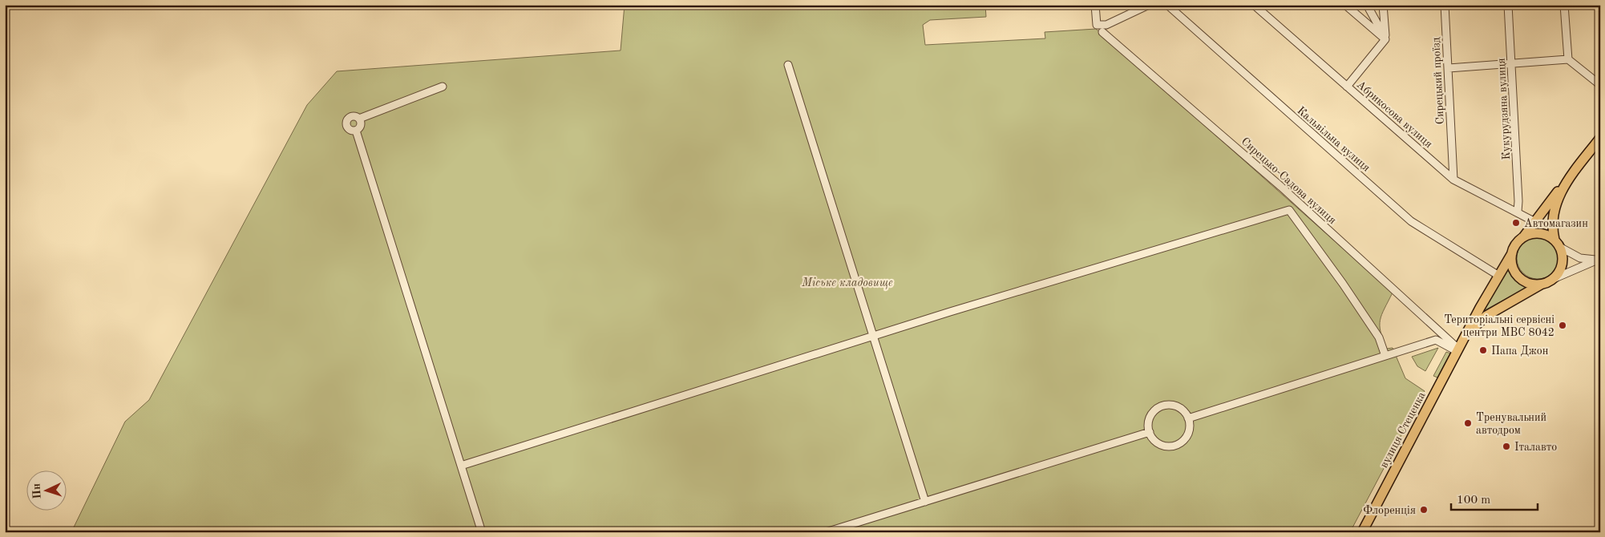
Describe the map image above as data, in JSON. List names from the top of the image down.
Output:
{
  "streets": {
    "main road": ["вулиця Стеценка"],
    "street": [
      "Сирецький проїзд",
      "Кукурудзяна вулиця",
      "Абрикосова вулиця",
      "Кальвільна вулиця",
      "Сирецько-Садова вулиця"
    ]
  },
  "crossings": [
    ["Сирецький проїзд", "Абрикосова вулиця"],
    ["Кукурудзяна вулиця", "Абрикосова вулиця"],
    ["Кальвільна вулиця", "вулиця Стеценка"],
    ["Сирецько-Садова вулиця", "вулиця Стеценка"]
  ],
  "parks": ["Міське кладовище"],
  "places": [
    "Автомагазин",
    "Територіальні сервісні центри МВС 8042",
    "Папа Джон",
    "Тренувальний автодром",
    "Італавто",
    "Флоренція"
  ],
  "scale_bar": "100 m",
  "north": "left"
}
